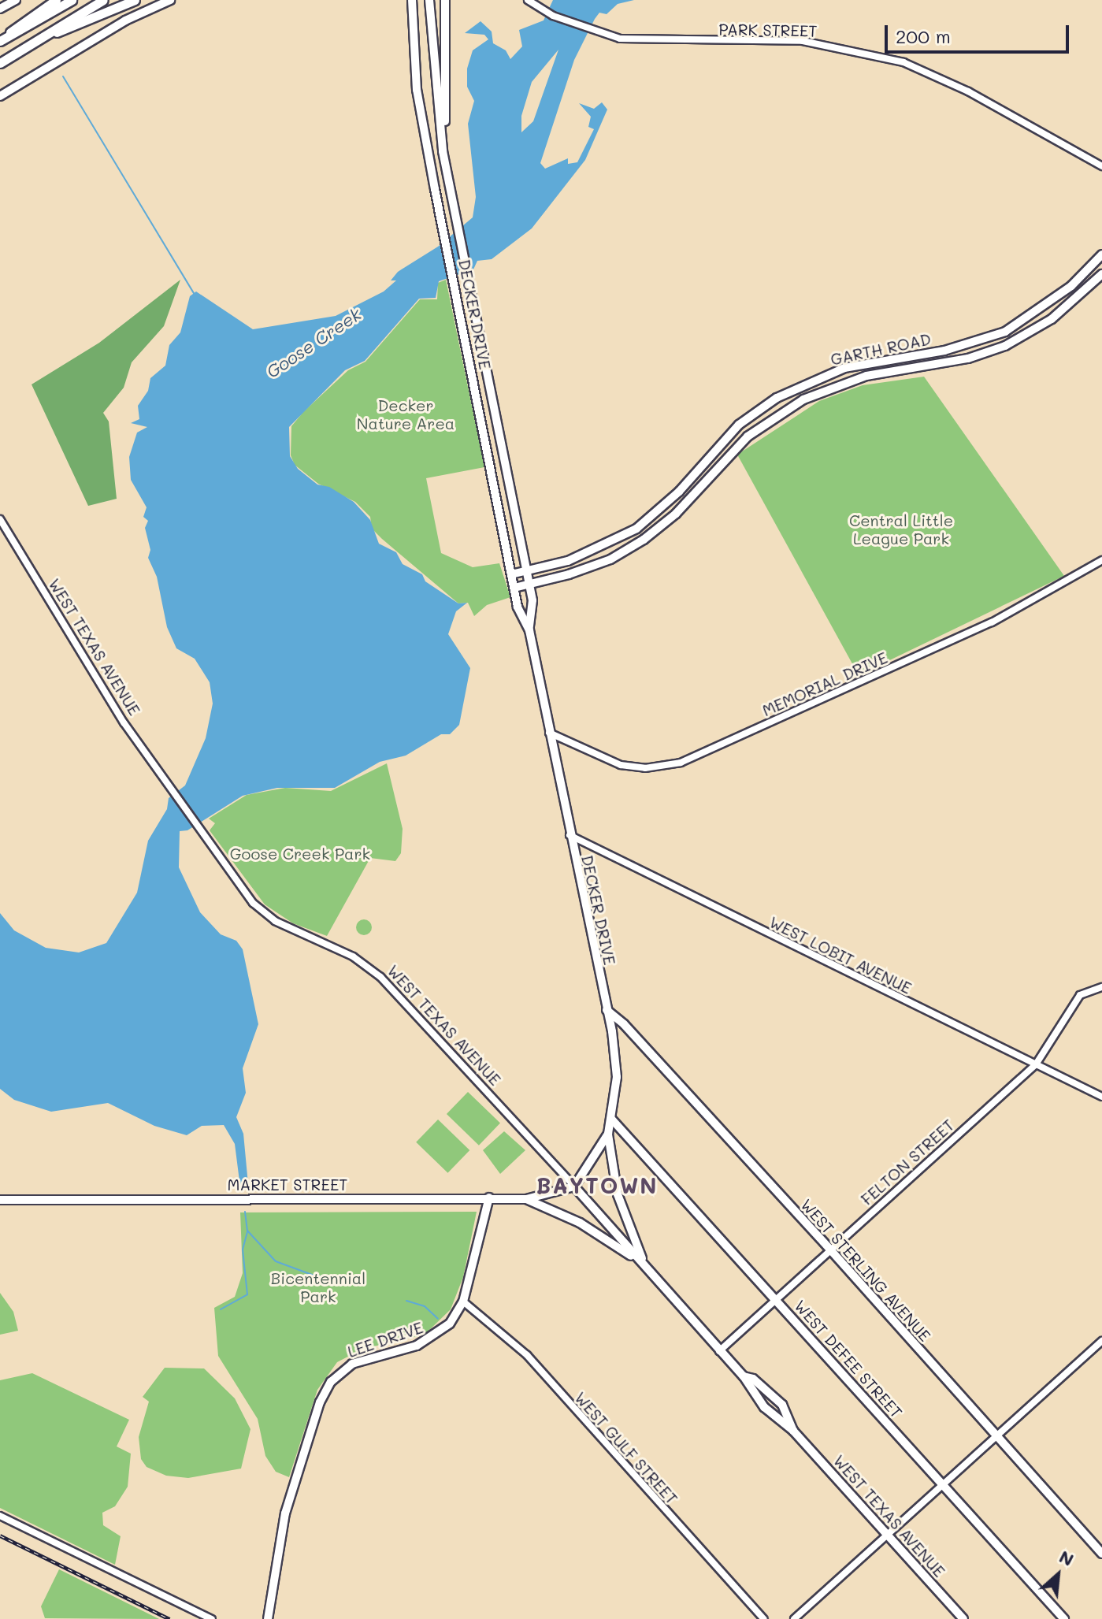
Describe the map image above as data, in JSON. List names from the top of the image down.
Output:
{
  "streets": {
    "main road": [
      "DECKER DRIVE",
      "GARTH ROAD",
      "WEST TEXAS AVENUE",
      "MARKET STREET",
      "WEST STERLING AVENUE",
      "LEE DRIVE",
      "WEST DEFEE STREET"
    ],
    "street": [
      "PARK STREET",
      "MEMORIAL DRIVE",
      "WEST LOBIT AVENUE",
      "FELTON STREET",
      "WEST GULF STREET"
    ]
  },
  "crossings": [
    ["DECKER DRIVE", "GARTH ROAD"],
    ["DECKER DRIVE", "WEST TEXAS AVENUE"],
    ["DECKER DRIVE", "MEMORIAL DRIVE"],
    ["DECKER DRIVE", "WEST LOBIT AVENUE"],
    ["DECKER DRIVE", "MARKET STREET"],
    ["DECKER DRIVE", "WEST STERLING AVENUE"],
    ["DECKER DRIVE", "WEST DEFEE STREET"],
    ["WEST TEXAS AVENUE", "FELTON STREET"],
    ["WEST TEXAS AVENUE", "MARKET STREET"],
    ["WEST LOBIT AVENUE", "FELTON STREET"],
    ["FELTON STREET", "WEST STERLING AVENUE"],
    ["FELTON STREET", "WEST DEFEE STREET"],
    ["MARKET STREET", "LEE DRIVE"],
    ["LEE DRIVE", "WEST GULF STREET"]
  ],
  "districts": ["BAYTOWN"],
  "water": ["Goose Creek"],
  "parks": [
    "Decker Nature Area",
    "Central Little League Park",
    "Goose Creek Park",
    "Bicentennial Park"
  ],
  "scale_bar": "200 m",
  "north": "top right"
}
